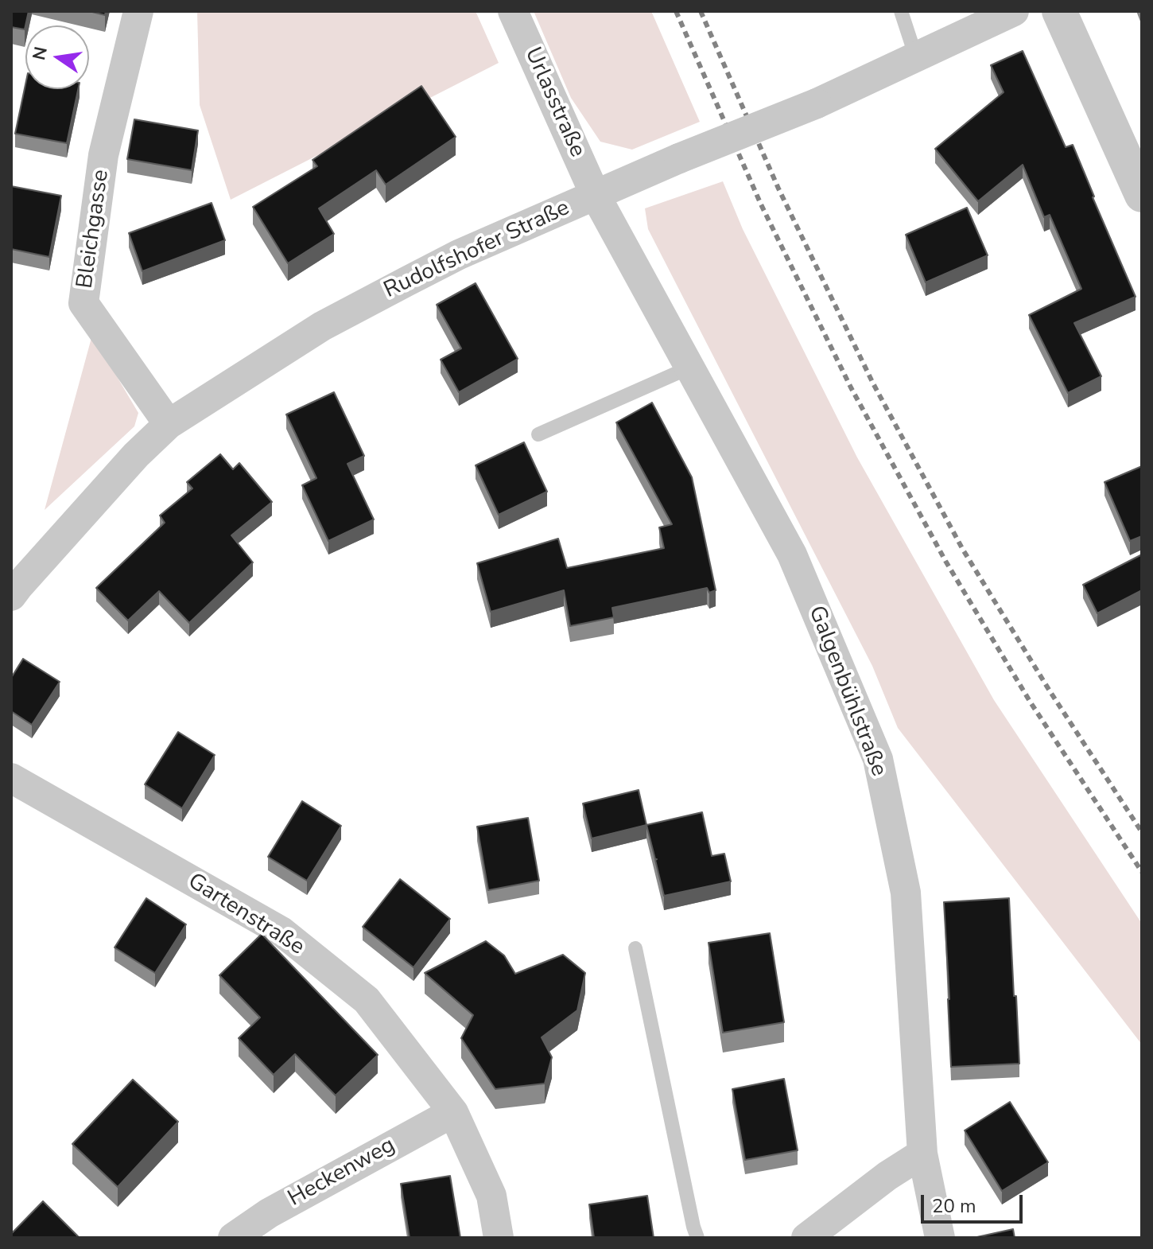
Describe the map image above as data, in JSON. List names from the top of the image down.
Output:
{
  "streets": {
    "street": [
      "Urlasstraße",
      "Bleichgasse",
      "Rudolfshofer Straße",
      "Galgenbühlstraße",
      "Gartenstraße",
      "Heckenweg"
    ]
  },
  "crossings": [
    ["Urlasstraße", "Rudolfshofer Straße"],
    ["Urlasstraße", "Galgenbühlstraße"],
    ["Bleichgasse", "Rudolfshofer Straße"],
    ["Rudolfshofer Straße", "Galgenbühlstraße"],
    ["Gartenstraße", "Heckenweg"]
  ],
  "scale_bar": "20 m",
  "north": "left"
}
